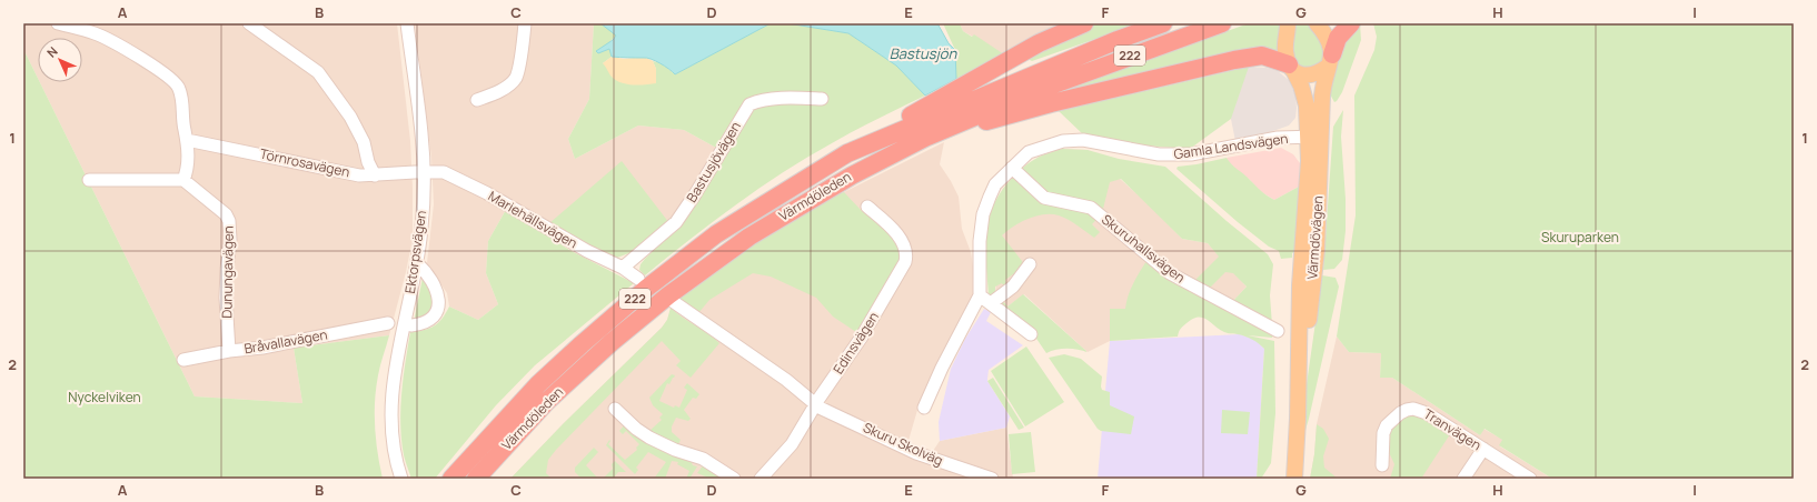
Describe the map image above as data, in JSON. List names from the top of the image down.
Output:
{
  "streets": {
    "highway": ["222", "Värmdöleden"],
    "main road": ["Värmdövägen"],
    "street": [
      "Gamla Landsvägen",
      "Bastusjövägen",
      "Törnrosavägen",
      "Mariehällsvägen",
      "Skuruhallsvägen",
      "Ektorpsvägen",
      "Dunungavägen",
      "Bråvallavägen",
      "Edinsvägen",
      "Tranvägen",
      "Skuru Skolväg"
    ]
  },
  "crossings": [
    ["Gamla Landsvägen", "Värmdövägen"],
    ["Gamla Landsvägen", "Skuruhallsvägen"],
    ["Bastusjövägen", "Mariehällsvägen"],
    ["Törnrosavägen", "Mariehällsvägen"],
    ["Törnrosavägen", "Ektorpsvägen"],
    ["Mariehällsvägen", "Ektorpsvägen"],
    ["Dunungavägen", "Bråvallavägen"],
    ["Edinsvägen", "Skuru Skolväg"]
  ],
  "water": ["Bastusjön"],
  "parks": ["Skuruparken", "Nyckelviken"],
  "north": "top left",
  "grid": {
    "columns": [
      "A",
      "B",
      "C",
      "D",
      "E",
      "F",
      "G",
      "H",
      "I"
    ],
    "rows": ["1", "2"]
  }
}
